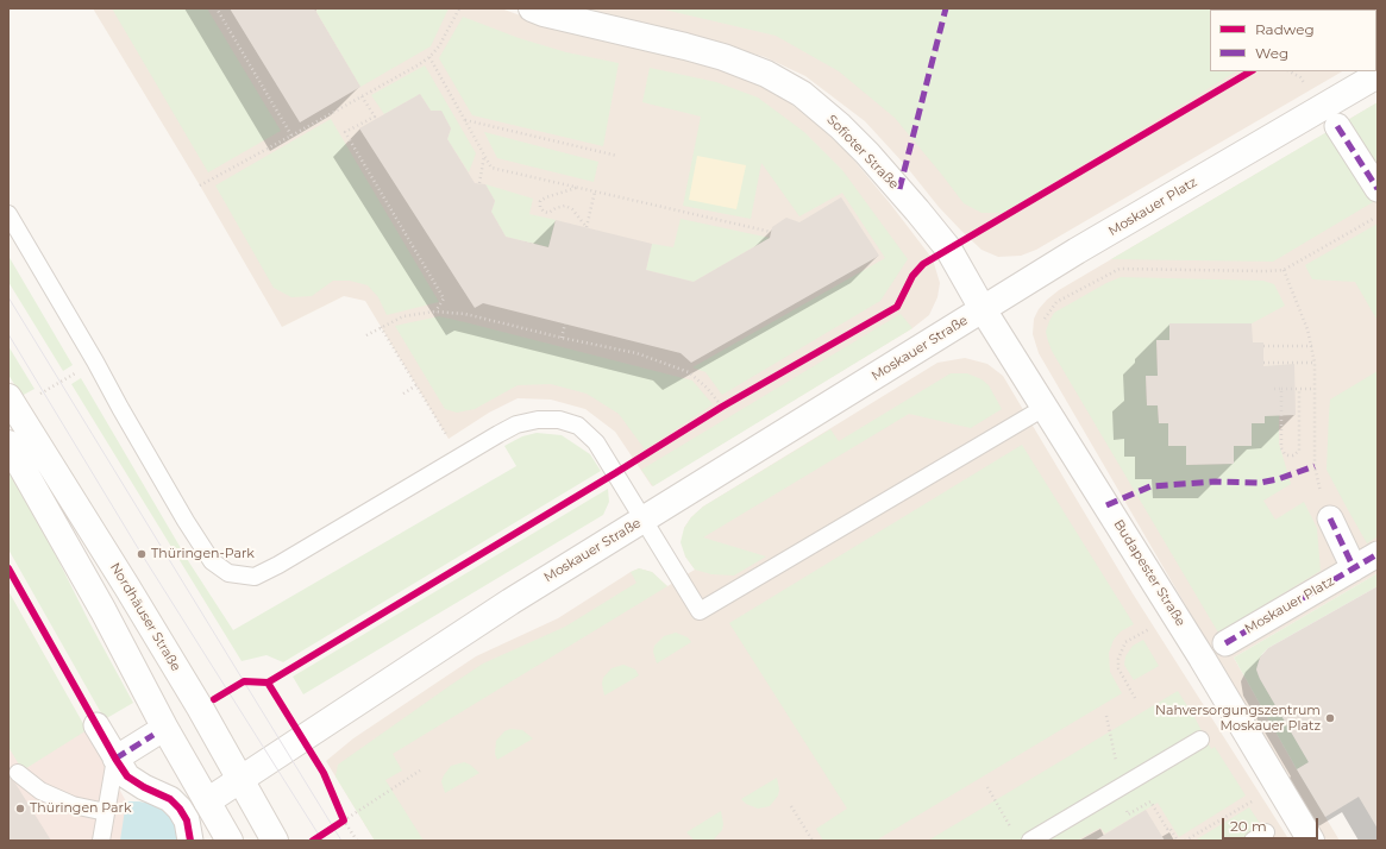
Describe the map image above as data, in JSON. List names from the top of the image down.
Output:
{
  "streets": {
    "street": [
      "Sofioter Straße",
      "Moskauer Platz",
      "Moskauer Straße",
      "Budapester Straße",
      "Nordhäuser Straße"
    ]
  },
  "crossings": [
    ["Sofioter Straße", "Moskauer Platz"],
    ["Sofioter Straße", "Moskauer Straße"],
    ["Sofioter Straße", "Budapester Straße"],
    ["Moskauer Platz", "Moskauer Straße"],
    ["Moskauer Platz", "Budapester Straße"],
    ["Moskauer Straße", "Budapester Straße"],
    ["Moskauer Straße", "Nordhäuser Straße"]
  ],
  "places": ["Thüringen-Park", "Nahversorgungszentrum Moskauer Platz", "Thüringen Park"],
  "legend": ["Radweg", "Weg"],
  "scale_bar": "20 m"
}
